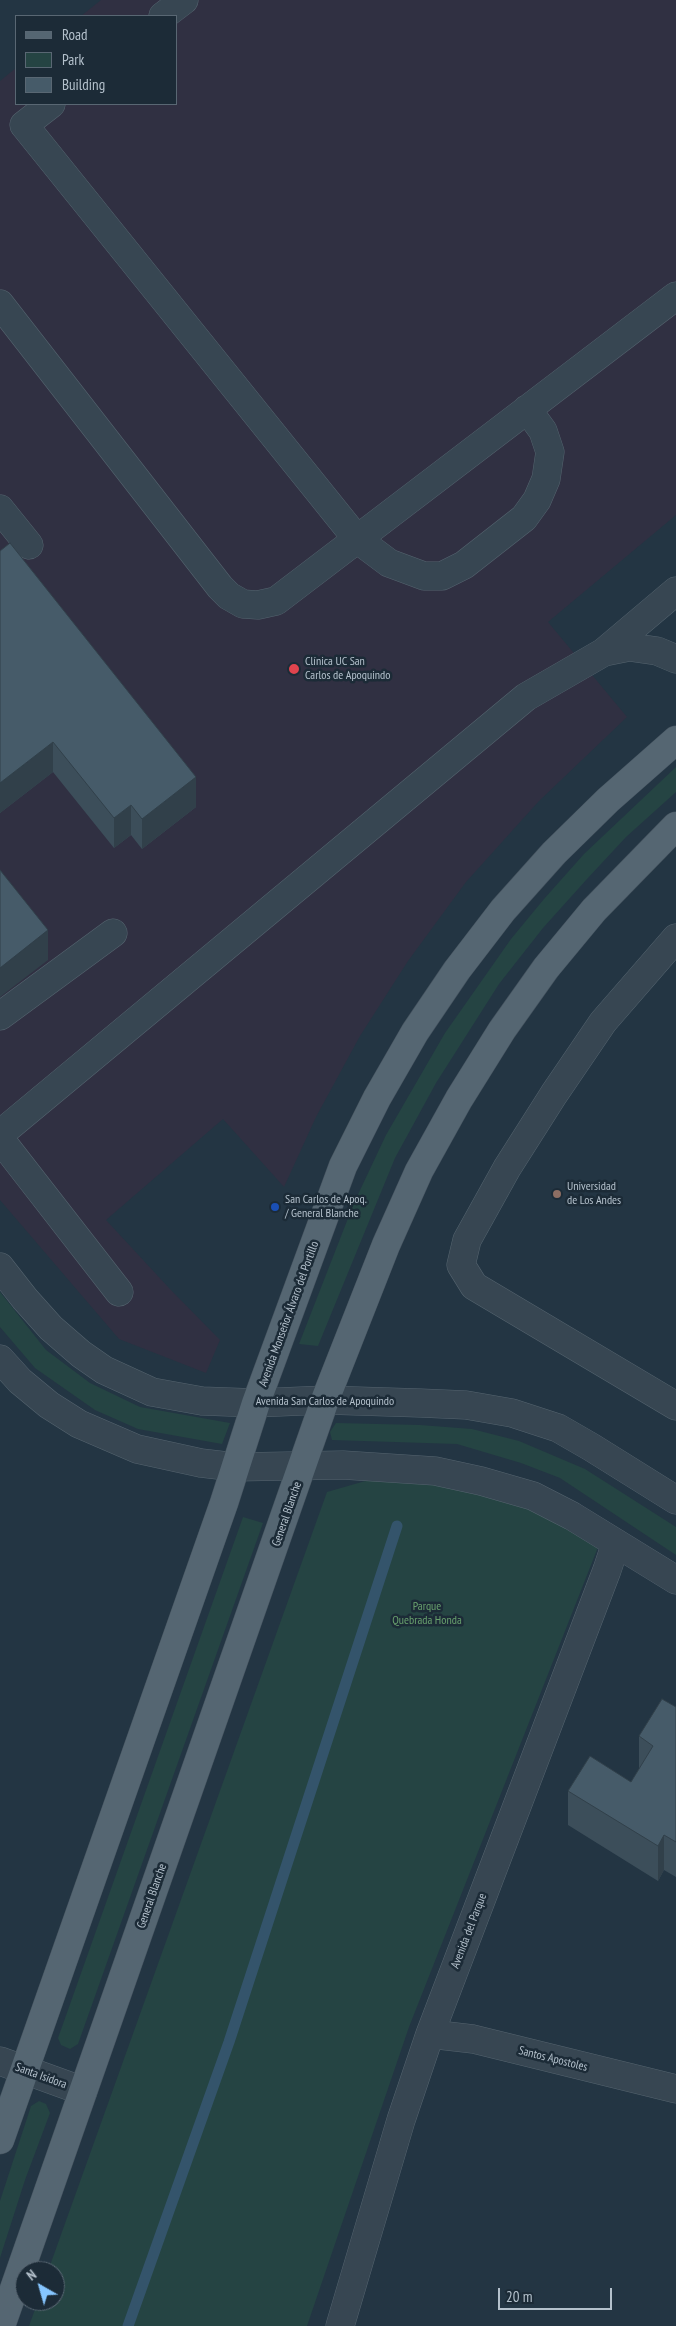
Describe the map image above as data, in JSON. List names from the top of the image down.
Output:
{
  "streets": {
    "main road": ["Avenida Monseñor Álvaro del Portillo", "General Blanche"],
    "street": [
      "Avenida San Carlos de Apoquindo",
      "Avenida del Parque",
      "Santos Apostoles",
      "Santa Isidora"
    ]
  },
  "crossings": [
    ["Avenida Monseñor Álvaro del Portillo", "Avenida San Carlos de Apoquindo"],
    ["General Blanche", "Santa Isidora"],
    ["Avenida del Parque", "Santos Apostoles"]
  ],
  "parks": ["Parque Quebrada Honda"],
  "places": ["Clínica UC San Carlos de Apoquindo", "Universidad de Los Andes", "San Carlos de Apoq. / General Blanche"],
  "legend": ["Road", "Park", "Building"],
  "scale_bar": "20 m",
  "north": "top left"
}
